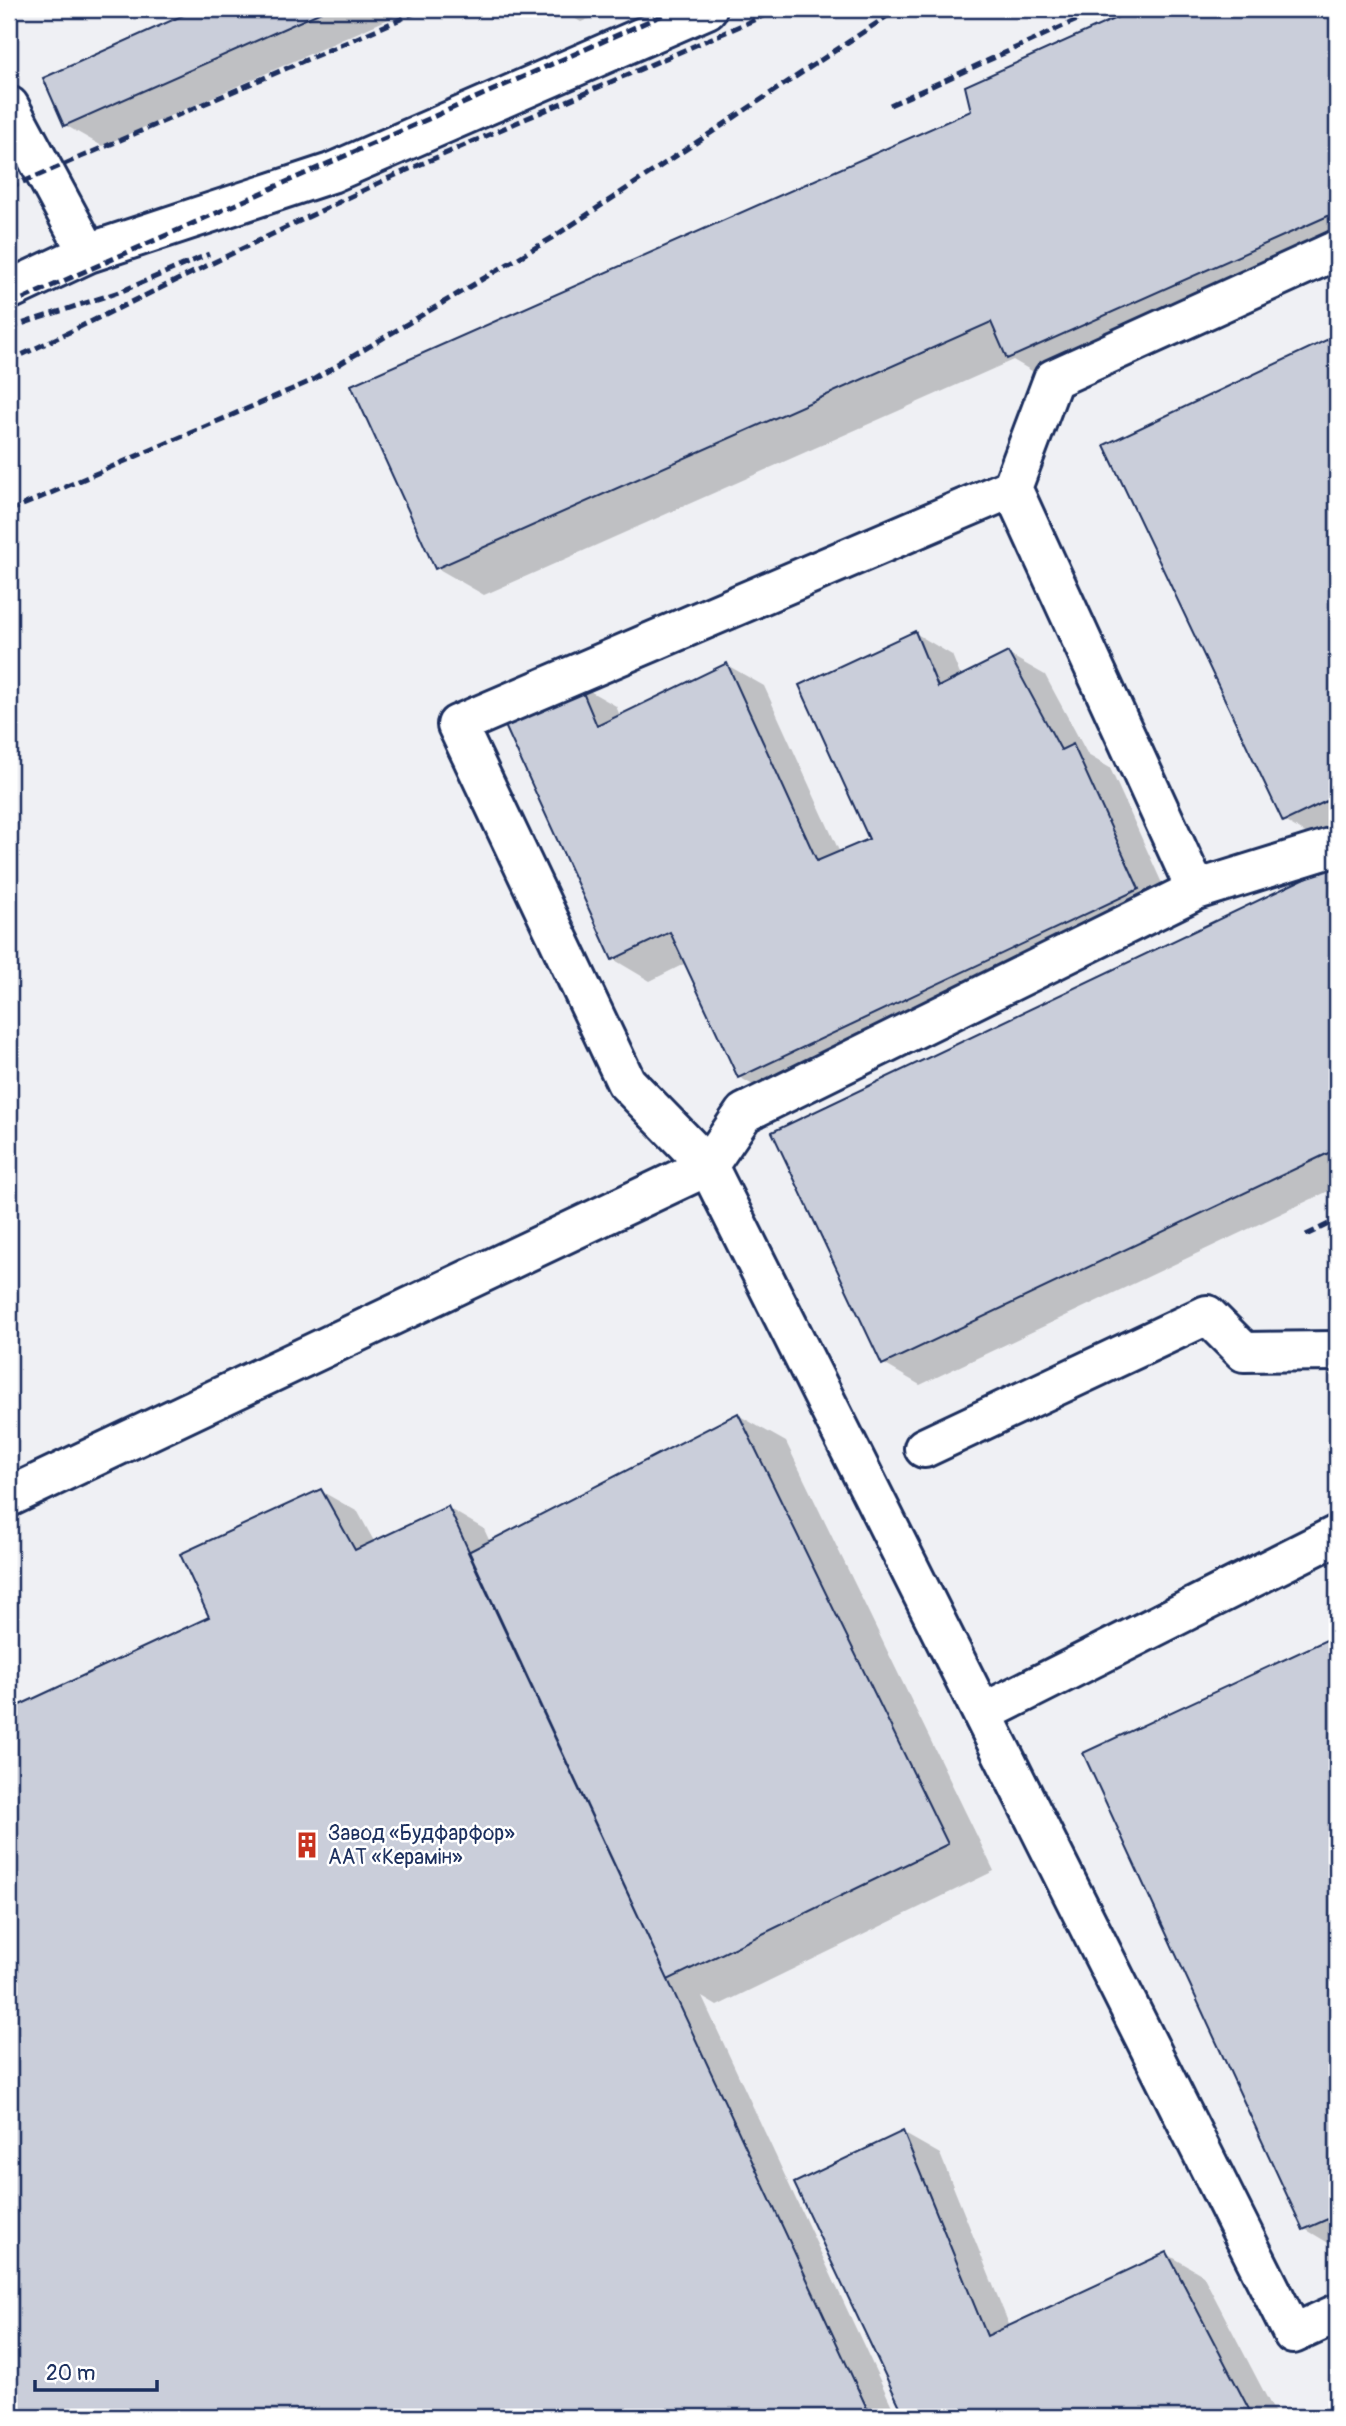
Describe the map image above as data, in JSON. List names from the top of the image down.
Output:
{
  "places": {
    "building": ["Завод «Будфарфор» ААТ «Керамін»"]
  },
  "scale_bar": "20 m"
}
